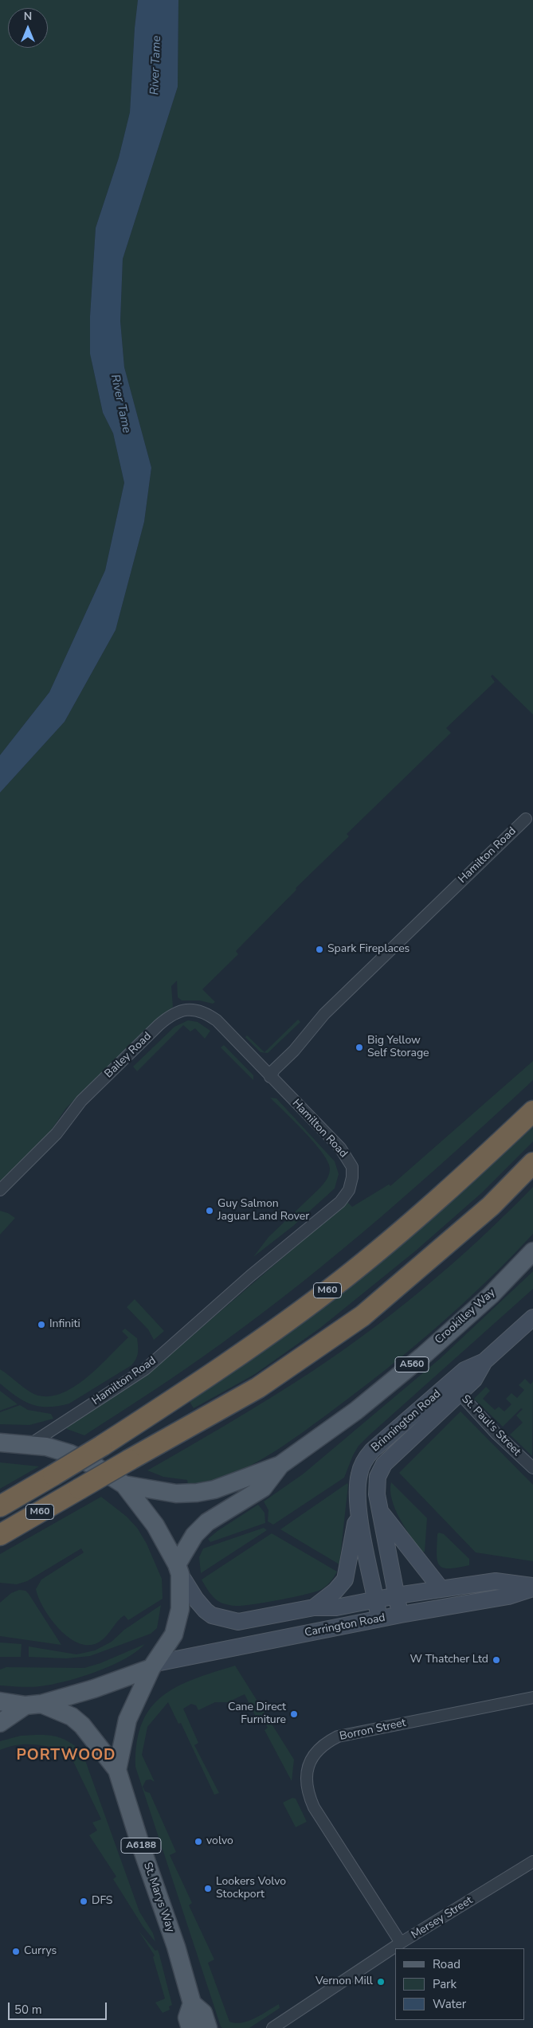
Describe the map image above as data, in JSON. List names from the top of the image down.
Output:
{
  "streets": {
    "highway": ["M60"],
    "main road": [
      "Crookilley Way",
      "A560",
      "A6188",
      "St. Marys Way"
    ],
    "street": [
      "Hamilton Road",
      "Bailey Road",
      "Brinnington Road",
      "St. Paul's Street",
      "Carrington Road",
      "Borron Street",
      "Mersey Street"
    ]
  },
  "crossings": [
    ["Hamilton Road", "Bailey Road"],
    ["Crookilley Way", "Carrington Road"],
    ["Crookilley Way", "St. Marys Way"],
    ["Brinnington Road", "St. Paul's Street"],
    ["Brinnington Road", "Carrington Road"],
    ["Carrington Road", "St. Marys Way"],
    ["Borron Street", "Mersey Street"]
  ],
  "districts": ["PORTWOOD"],
  "water": ["River Tame"],
  "places": [
    "Spark Fireplaces",
    "Big Yellow Self Storage",
    "Guy Salmon Jaguar Land Rover",
    "Infiniti",
    "W Thatcher Ltd",
    "Cane Direct Furniture",
    "volvo",
    "Lookers Volvo Stockport",
    "DFS",
    "Currys",
    "Vernon Mill"
  ],
  "legend": ["Road", "Park", "Water"],
  "scale_bar": "50 m",
  "north": "top"
}
